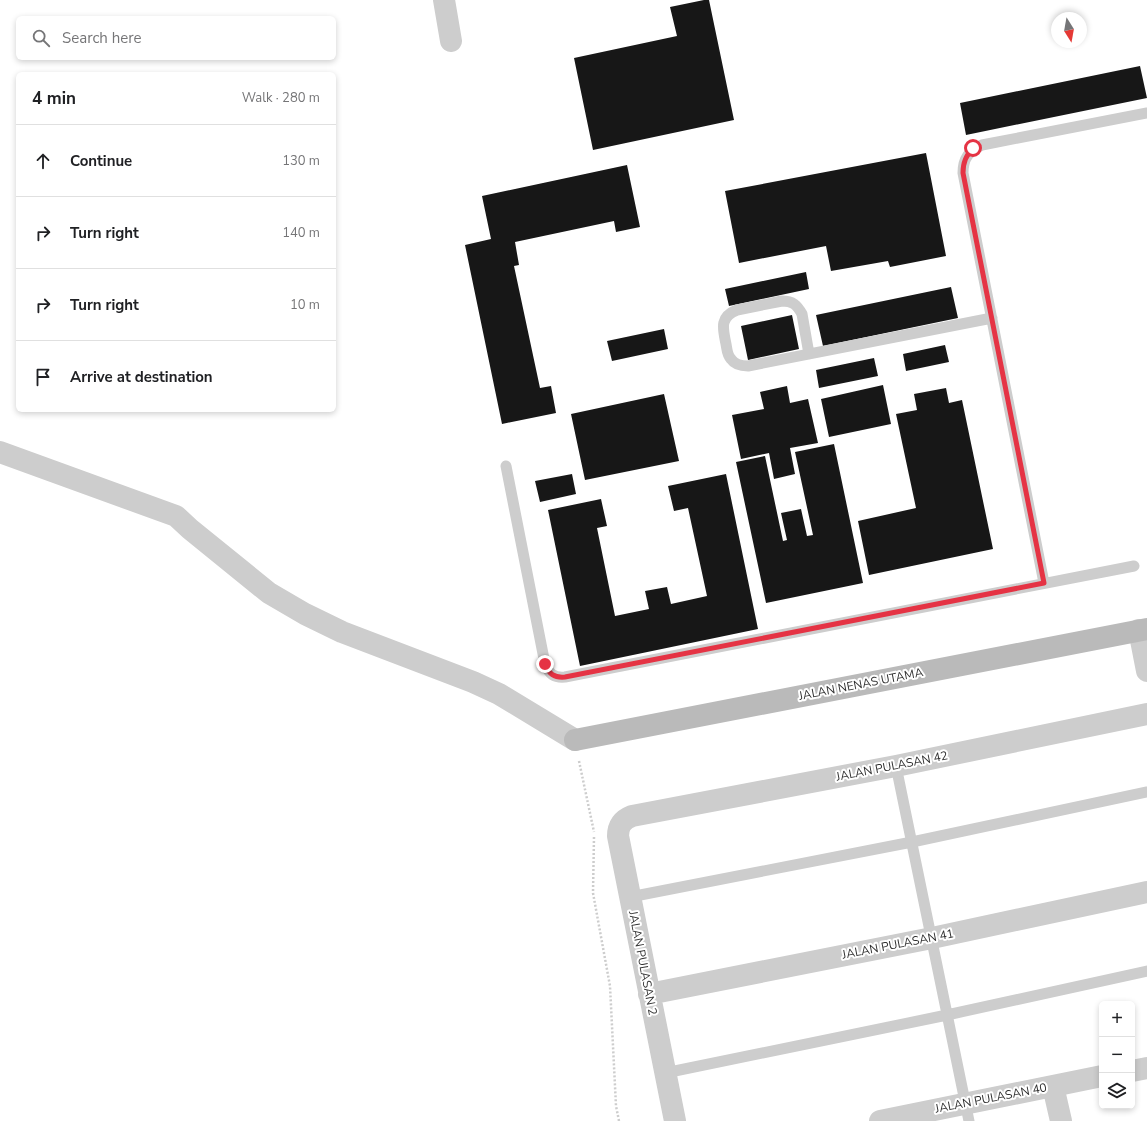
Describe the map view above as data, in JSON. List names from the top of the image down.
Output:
{
  "streets": {
    "street": [
      "JALAN NENAS UTAMA",
      "JALAN PULASAN 42",
      "JALAN PULASAN 41",
      "JALAN PULASAN 2",
      "JALAN PULASAN 40"
    ]
  },
  "crossings": [
    ["JALAN PULASAN 42", "JALAN PULASAN 2"],
    ["JALAN PULASAN 41", "JALAN PULASAN 2"]
  ],
  "north": "bottom",
  "page": {
    "search": "Search here",
    "heading": ["4 min", "Walk · 280 m"],
    "list": [
      ["Continue", "130 m"],
      ["Turn right", "140 m"],
      ["Turn right", "10 m"],
      "Arrive at destination"
    ],
    "map_buttons": ["+", "−"]
  }
}
